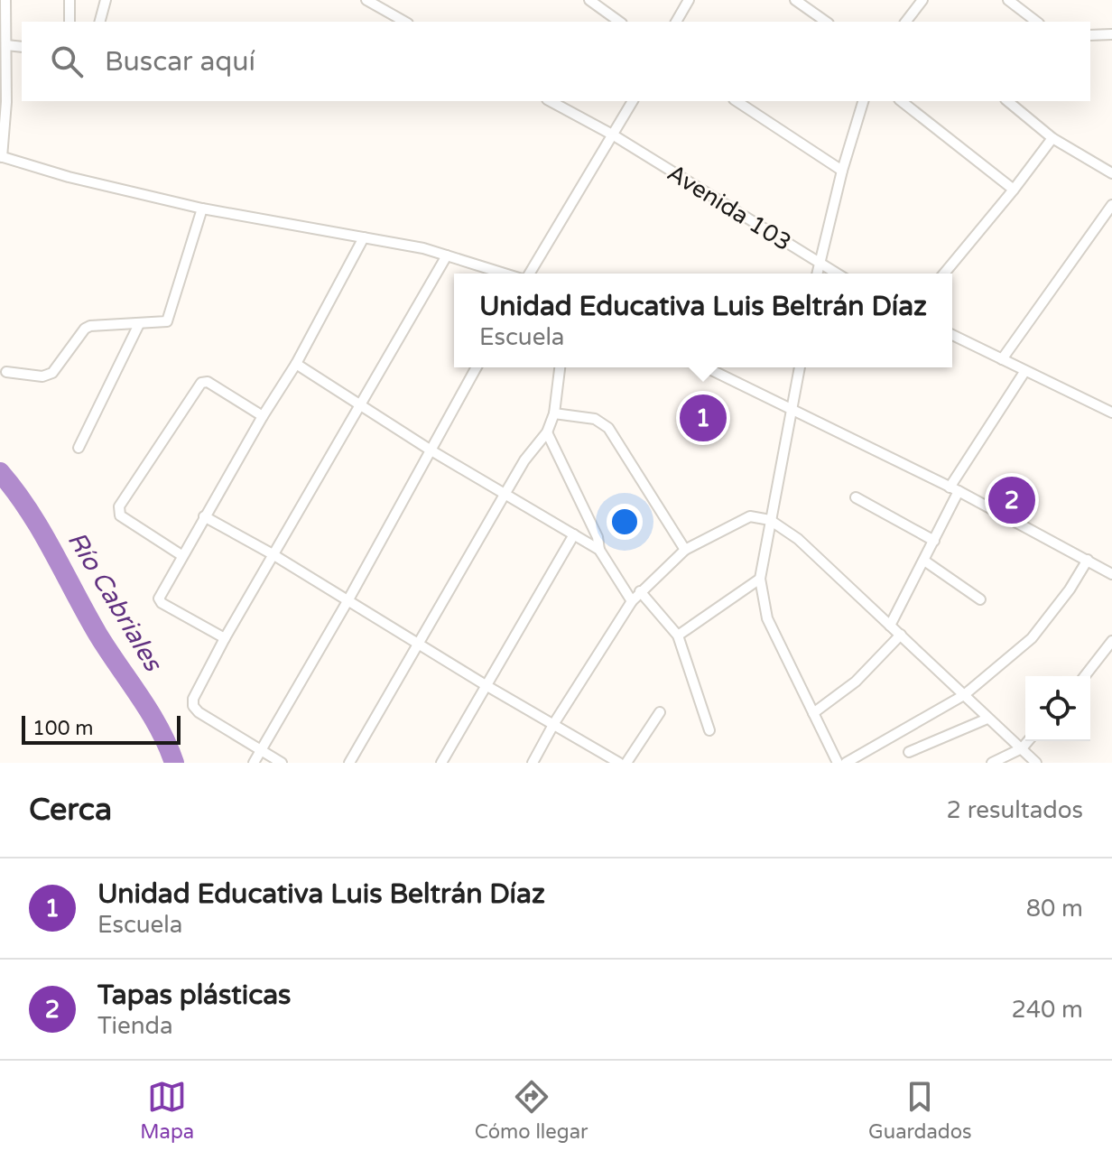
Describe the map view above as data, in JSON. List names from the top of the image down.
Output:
{
  "streets": {
    "street": ["Avenida 103"]
  },
  "water": ["Río Cabriales"],
  "scale_bar": "100 m",
  "page": {
    "search": "Buscar aquí",
    "popup": ["Unidad Educativa Luis Beltrán Díaz", "Escuela"],
    "pins": ["1", "2"],
    "scale": "100 m",
    "heading": ["Cerca", "2 resultados"],
    "list": [
      {
        "mark": "1",
        "name": "Unidad Educativa Luis Beltrán Díaz",
        "note": "Escuela",
        "value": "80 m"
      },
      {
        "mark": "2",
        "name": "Tapas plásticas",
        "note": "Tienda",
        "value": "240 m"
      }
    ],
    "nav": ["Mapa", "Cómo llegar", "Guardados"]
  }
}
